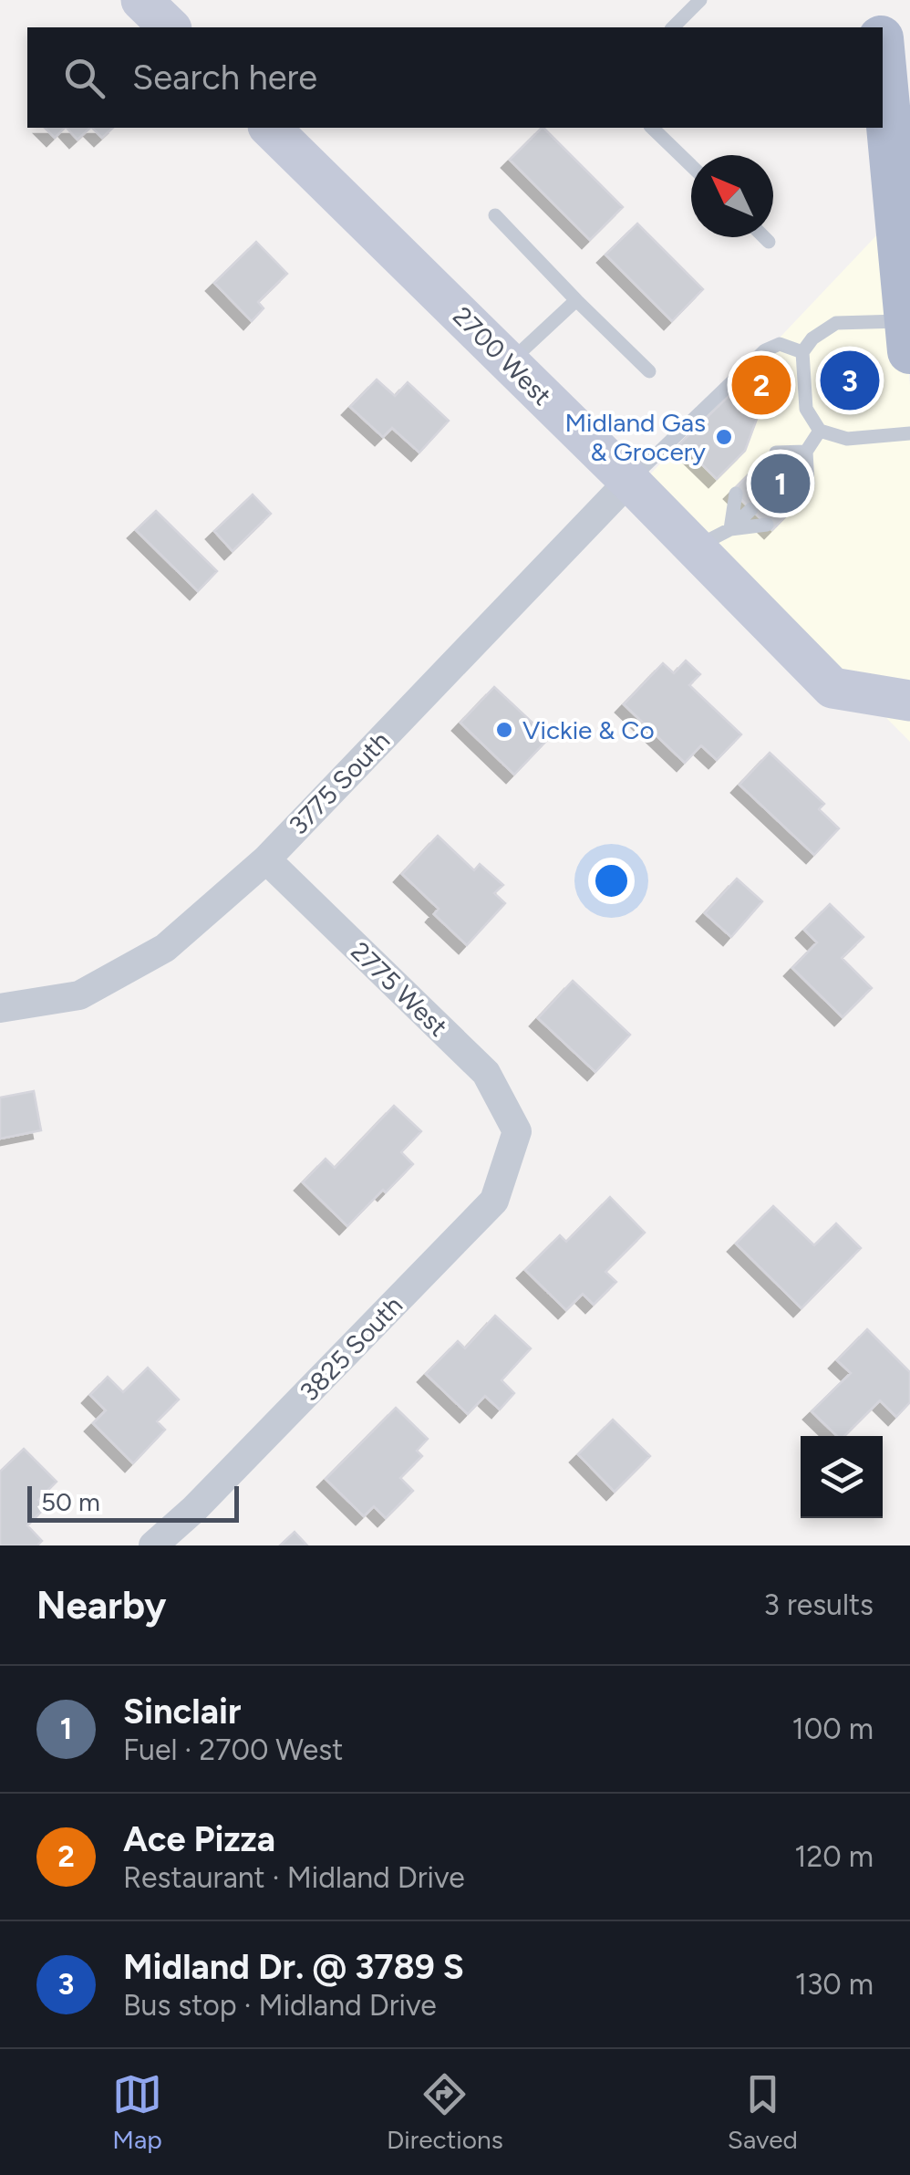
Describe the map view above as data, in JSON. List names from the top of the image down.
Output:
{
  "streets": {
    "street": [
      "2700 West",
      "3775 South",
      "2775 West",
      "3825 South"
    ]
  },
  "crossings": [
    ["2700 West", "3775 South"],
    ["3775 South", "2775 West"],
    ["2775 West", "3825 South"]
  ],
  "places": ["Midland Gas & Grocery", "Vickie & Co"],
  "scale_bar": "50 m",
  "north": "top left",
  "page": {
    "search": "Search here",
    "pins": ["3", "2", "1"],
    "scale": "50 m",
    "heading": ["Nearby", "3 results"],
    "list": [
      {
        "mark": "1",
        "name": "Sinclair",
        "note": "Fuel · 2700 West",
        "value": "100 m"
      },
      {
        "mark": "2",
        "name": "Ace Pizza",
        "note": "Restaurant · Midland Drive",
        "value": "120 m"
      },
      {
        "mark": "3",
        "name": "Midland Dr. @ 3789 S",
        "note": "Bus stop · Midland Drive",
        "value": "130 m"
      }
    ],
    "nav": ["Map", "Directions", "Saved"]
  }
}
